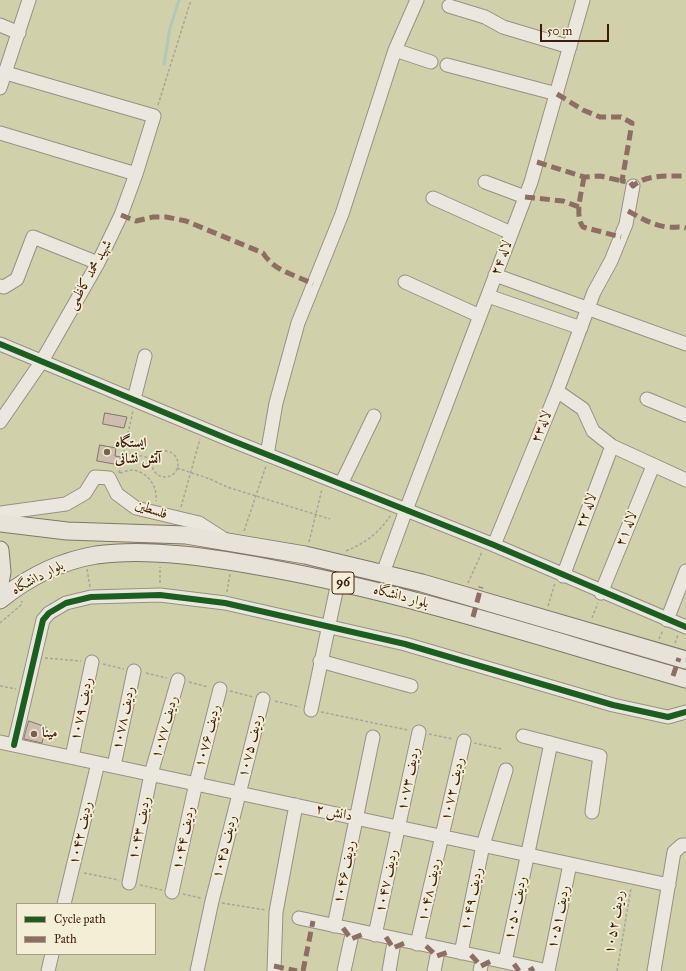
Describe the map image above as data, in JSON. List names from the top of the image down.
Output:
{
  "streets": {
    "main road": ["بلوار دانشگاه", "96"],
    "street": [
      "لاله ۲۴",
      "شهید محمد کاظمی",
      "لاله۲۳",
      "فلسطین",
      "لاله ۲۲",
      "لاله ۲۱",
      "ردیف ۱۰۷۹",
      "ردیف ۱۰۷۸",
      "ردیف ۱۰۷۷",
      "ردیف ۱۰۷۶",
      "ردیف ۱۰۷۵",
      "ردیف ۱۰۷۳",
      "ردیف ۱۰۷۲",
      "دانش ۲",
      "ردیف ۱۰۴۳",
      "ردیف ۱۰۴۲",
      "ردیف ۱۰۴۴",
      "ردیف ۱۰۴۵",
      "ردیف ۱۰۴۶",
      "ردیف ۱۰۴۷",
      "ردیف ۱۰۴۸",
      "ردیف ۱۰۴۹",
      "ردیف ۱۰۵۰",
      "ردیف ۱۰۵۱"
    ],
    "path": ["ردیف ۱۰۵۲"]
  },
  "crossings": [
    ["لاله ۲۴", "بلوار دانشگاه"],
    ["فلسطین", "بلوار دانشگاه"],
    ["ردیف ۱۰۷۹", "دانش ۲"],
    ["ردیف ۱۰۷۸", "دانش ۲"],
    ["ردیف ۱۰۷۷", "دانش ۲"],
    ["ردیف ۱۰۷۷", "ردیف ۱۰۴۳"],
    ["ردیف ۱۰۷۶", "دانش ۲"],
    ["ردیف ۱۰۷۶", "ردیف ۱۰۴۴"],
    ["ردیف ۱۰۷۵", "دانش ۲"],
    ["ردیف ۱۰۷۵", "ردیف ۱۰۴۵"],
    ["ردیف ۱۰۷۳", "دانش ۲"],
    ["ردیف ۱۰۷۳", "ردیف ۱۰۴۷"],
    ["ردیف ۱۰۷۲", "دانش ۲"],
    ["ردیف ۱۰۷۲", "ردیف ۱۰۴۸"],
    ["دانش ۲", "ردیف ۱۰۴۳"],
    ["دانش ۲", "ردیف ۱۰۴۲"],
    ["دانش ۲", "ردیف ۱۰۴۴"],
    ["دانش ۲", "ردیف ۱۰۴۵"],
    ["دانش ۲", "ردیف ۱۰۴۶"],
    ["دانش ۲", "ردیف ۱۰۴۷"],
    ["دانش ۲", "ردیف ۱۰۴۸"],
    ["دانش ۲", "ردیف ۱۰۴۹"],
    ["دانش ۲", "ردیف ۱۰۵۰"],
    ["دانش ۲", "ردیف ۱۰۵۱"],
    ["دانش ۲", "ردیف ۱۰۵۲"]
  ],
  "places": ["ایستگاه آتش نشانی", "مینا"],
  "legend": ["Cycle path", "Path"],
  "scale_bar": "50 m"
}
